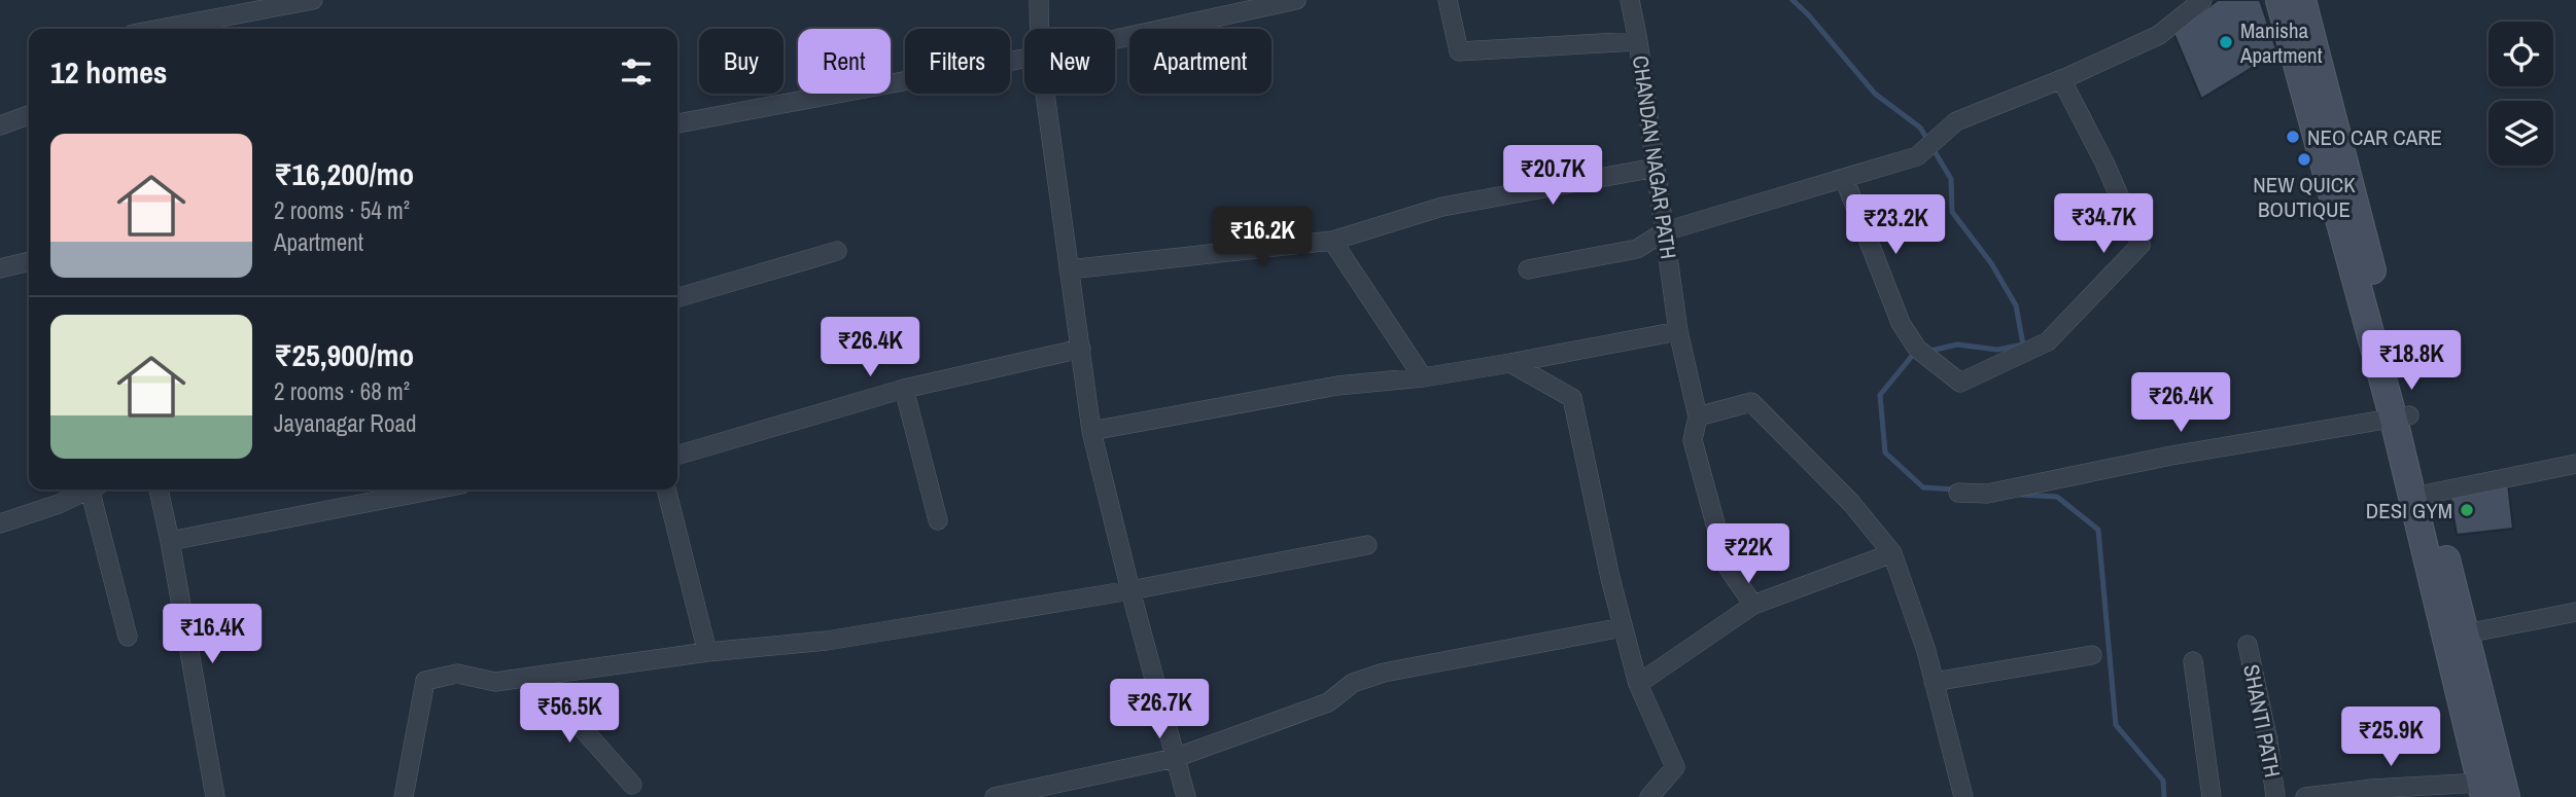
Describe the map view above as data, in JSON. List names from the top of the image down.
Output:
{
  "streets": {
    "street": ["CHANDAN NAGAR PATH", "SHANTI PATH"]
  },
  "places": [
    "Manisha Apartment",
    "NEO CAR CARE",
    "NEW QUICK BOUTIQUE",
    "DESI GYM"
  ],
  "page": {
    "chip": [
      "Buy",
      "Rent",
      "Filters",
      "New",
      "Apartment"
    ],
    "heading": "12 homes",
    "list": [
      {
        "name": "₹16,200/mo",
        "note": "2 rooms · 54 m² · Apartment"
      },
      {
        "name": "₹25,900/mo",
        "note": "2 rooms · 68 m² · Jayanagar Road"
      }
    ],
    "price": [
      "₹20.7K",
      "₹34.7K",
      "₹23.2K",
      "₹16.2K",
      "₹26.4K",
      "₹18.8K",
      "₹26.4K",
      "₹22K",
      "₹16.4K",
      "₹26.7K",
      "₹56.5K",
      "₹25.9K"
    ]
  }
}
